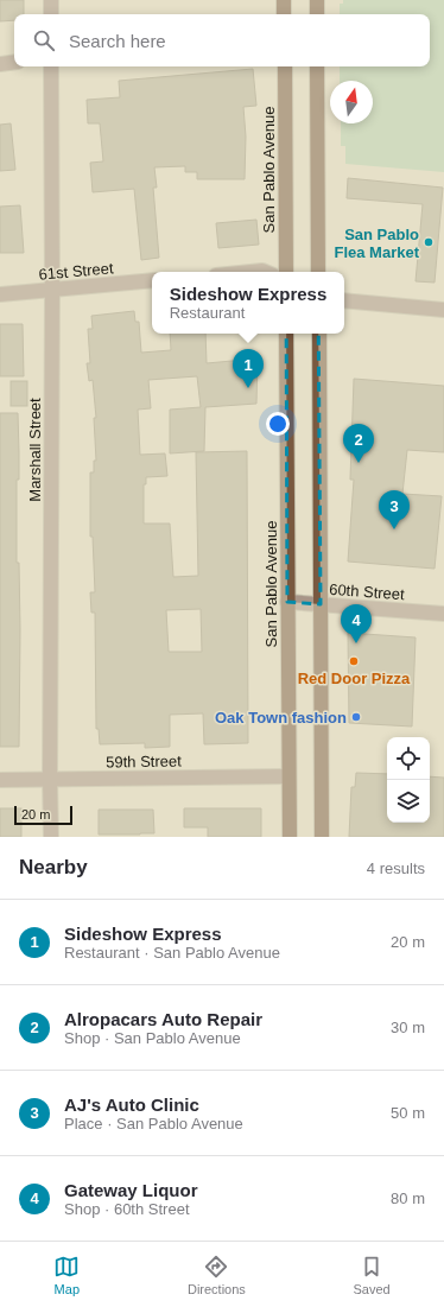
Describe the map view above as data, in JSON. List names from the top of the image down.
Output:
{
  "streets": {
    "main road": ["San Pablo Avenue"],
    "street": [
      "61st Street",
      "Marshall Street",
      "60th Street",
      "59th Street"
    ]
  },
  "crossings": [
    ["San Pablo Avenue", "60th Street"],
    ["San Pablo Avenue", "59th Street"],
    ["61st Street", "Marshall Street"],
    ["Marshall Street", "59th Street"]
  ],
  "places": ["San Pablo Flea Market", "Red Door Pizza", "Oak Town fashion"],
  "scale_bar": "20 m",
  "north": "top",
  "page": {
    "search": "Search here",
    "popup": ["Sideshow Express", "Restaurant"],
    "pins": [
      "1",
      "2",
      "3",
      "4"
    ],
    "scale": "20 m",
    "heading": ["Nearby", "4 results"],
    "list": [
      {
        "mark": "1",
        "name": "Sideshow Express",
        "note": "Restaurant · San Pablo Avenue",
        "value": "20 m"
      },
      {
        "mark": "2",
        "name": "Alropacars Auto Repair",
        "note": "Shop · San Pablo Avenue",
        "value": "30 m"
      },
      {
        "mark": "3",
        "name": "AJ's Auto Clinic",
        "note": "Place · San Pablo Avenue",
        "value": "50 m"
      },
      {
        "mark": "4",
        "name": "Gateway Liquor",
        "note": "Shop · 60th Street",
        "value": "80 m"
      }
    ],
    "nav": ["Map", "Directions", "Saved"]
  }
}
